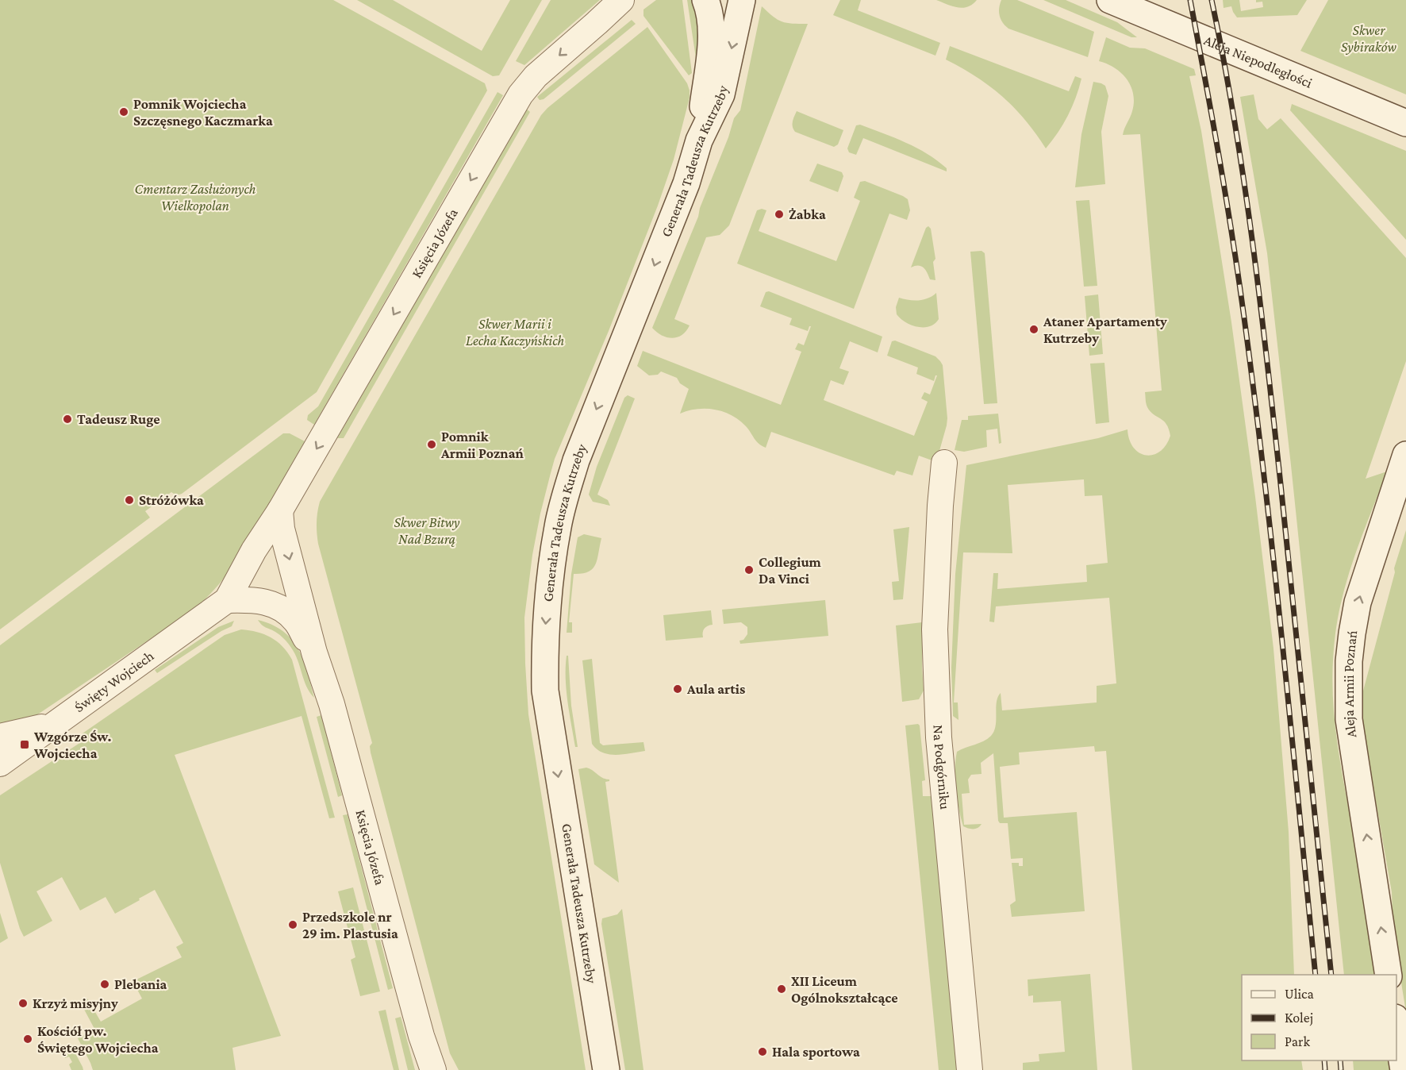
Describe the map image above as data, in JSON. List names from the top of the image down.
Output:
{
  "streets": {
    "street": [
      "Aleja Niepodległości",
      "Generała Tadeusza Kutrzeby",
      "Księcia Józefa",
      "Święty Wojciech",
      "Aleja Armii Poznań",
      "Na Podgórniku"
    ]
  },
  "crossings": [
    ["Księcia Józefa", "Święty Wojciech"]
  ],
  "one_way": ["Generała Tadeusza Kutrzeby", "Księcia Józefa", "Aleja Armii Poznań"],
  "parks": [
    "Skwer Sybiraków",
    "Cmentarz Zasłużonych Wielkopolan",
    "Skwer Marii i Lecha Kaczyńskich",
    "Skwer Bitwy Nad Bzurą"
  ],
  "places": {
    "other": [
      "Pomnik Wojciecha Szczęsnego Kaczmarka",
      "Żabka",
      "Ataner Apartamenty Kutrzeby",
      "Tadeusz Ruge",
      "Pomnik Armii Poznań",
      "Stróżówka",
      "Collegium Da Vinci",
      "Aula artis",
      "Przedszkole nr 29 im. Plastusia",
      "Plebania",
      "XII Liceum Ogólnokształcące",
      "Krzyż misyjny",
      "Kościół pw. Świętego Wojciecha",
      "Hala sportowa"
    ],
    "transit": ["Wzgórze Św. Wojciecha"]
  },
  "legend": ["Ulica", "Kolej", "Park"]
}
